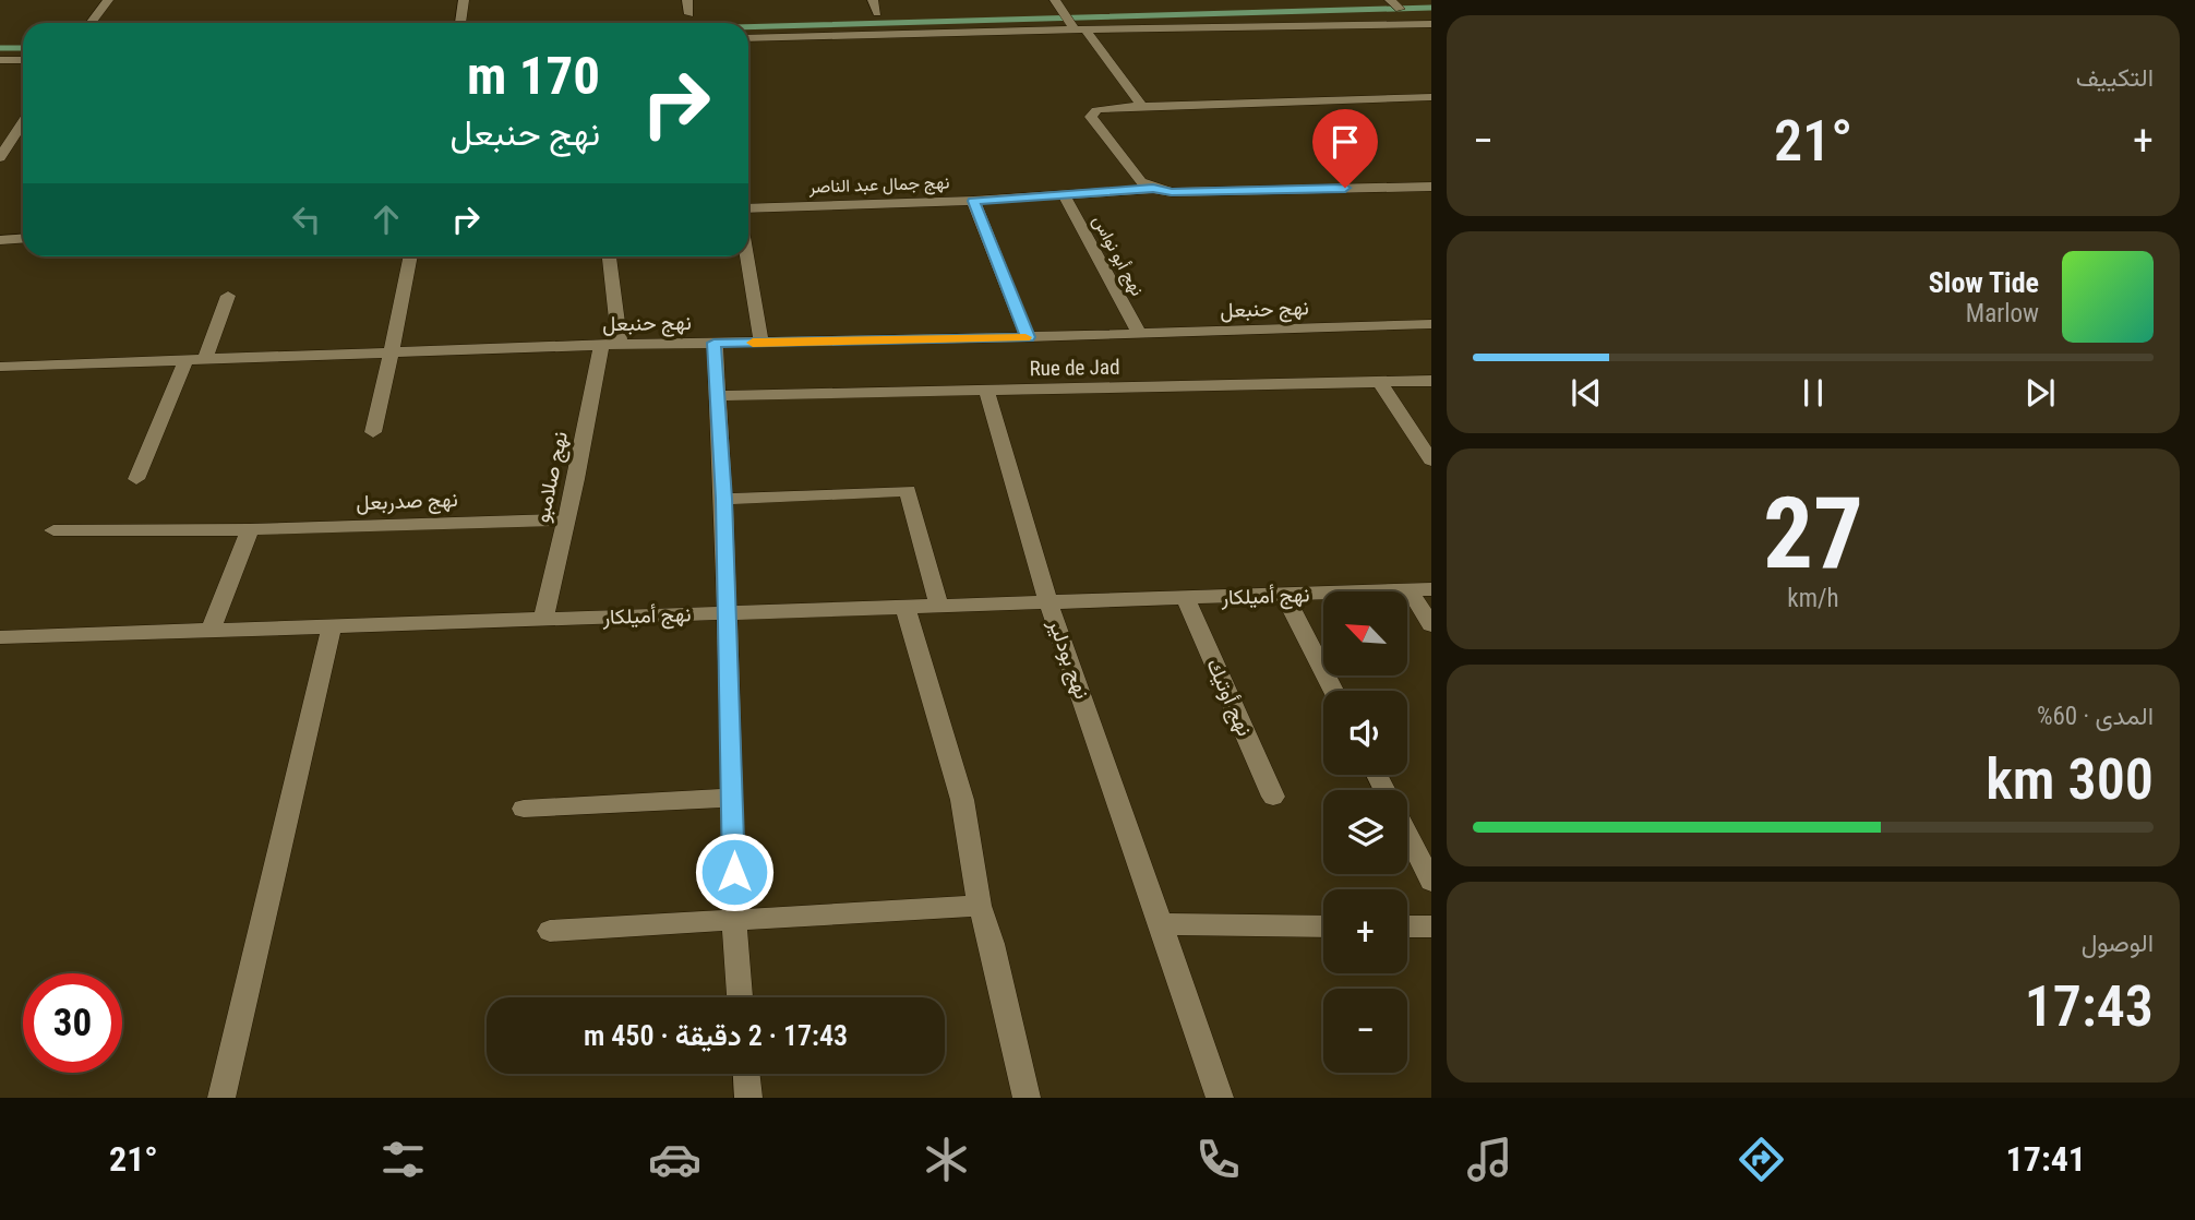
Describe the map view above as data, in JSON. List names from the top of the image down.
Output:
{
  "streets": {
    "street": [
      "نهج جمال عبد الناصر",
      "نهج أبو نواس",
      "نهج حنبعل",
      "Rue de Jad",
      "نهج صلامبو",
      "نهج صدربعل",
      "نهج أميلكار",
      "نهج بودلير",
      "نهج أوتيك"
    ]
  },
  "crossings": [
    ["نهج جمال عبد الناصر", "نهج أبو نواس"],
    ["نهج أبو نواس", "نهج حنبعل"],
    ["نهج حنبعل", "نهج صلامبو"],
    ["Rue de Jad", "نهج بودلير"],
    ["نهج صلامبو", "نهج صدربعل"],
    ["نهج صلامبو", "نهج أميلكار"],
    ["نهج أميلكار", "نهج بودلير"],
    ["نهج أميلكار", "نهج أوتيك"]
  ],
  "north": "top left",
  "page": {
    "tile": [
      "التكييف",
      ["27", "km/h"],
      ["المدى · 60%", "300 km"],
      ["الوصول", "17:43"]
    ],
    "turn": ["170 m", "نهج حنبعل"],
    "heat": ["−", "21°", "+"],
    "song": ["Slow Tide", "Marlow"],
    "map_buttons": ["+", "−"],
    "limit": "30",
    "trip": "17:43 · 2 دقيقة · 450 m",
    "tabs": ["17:41", "21°"]
  }
}
